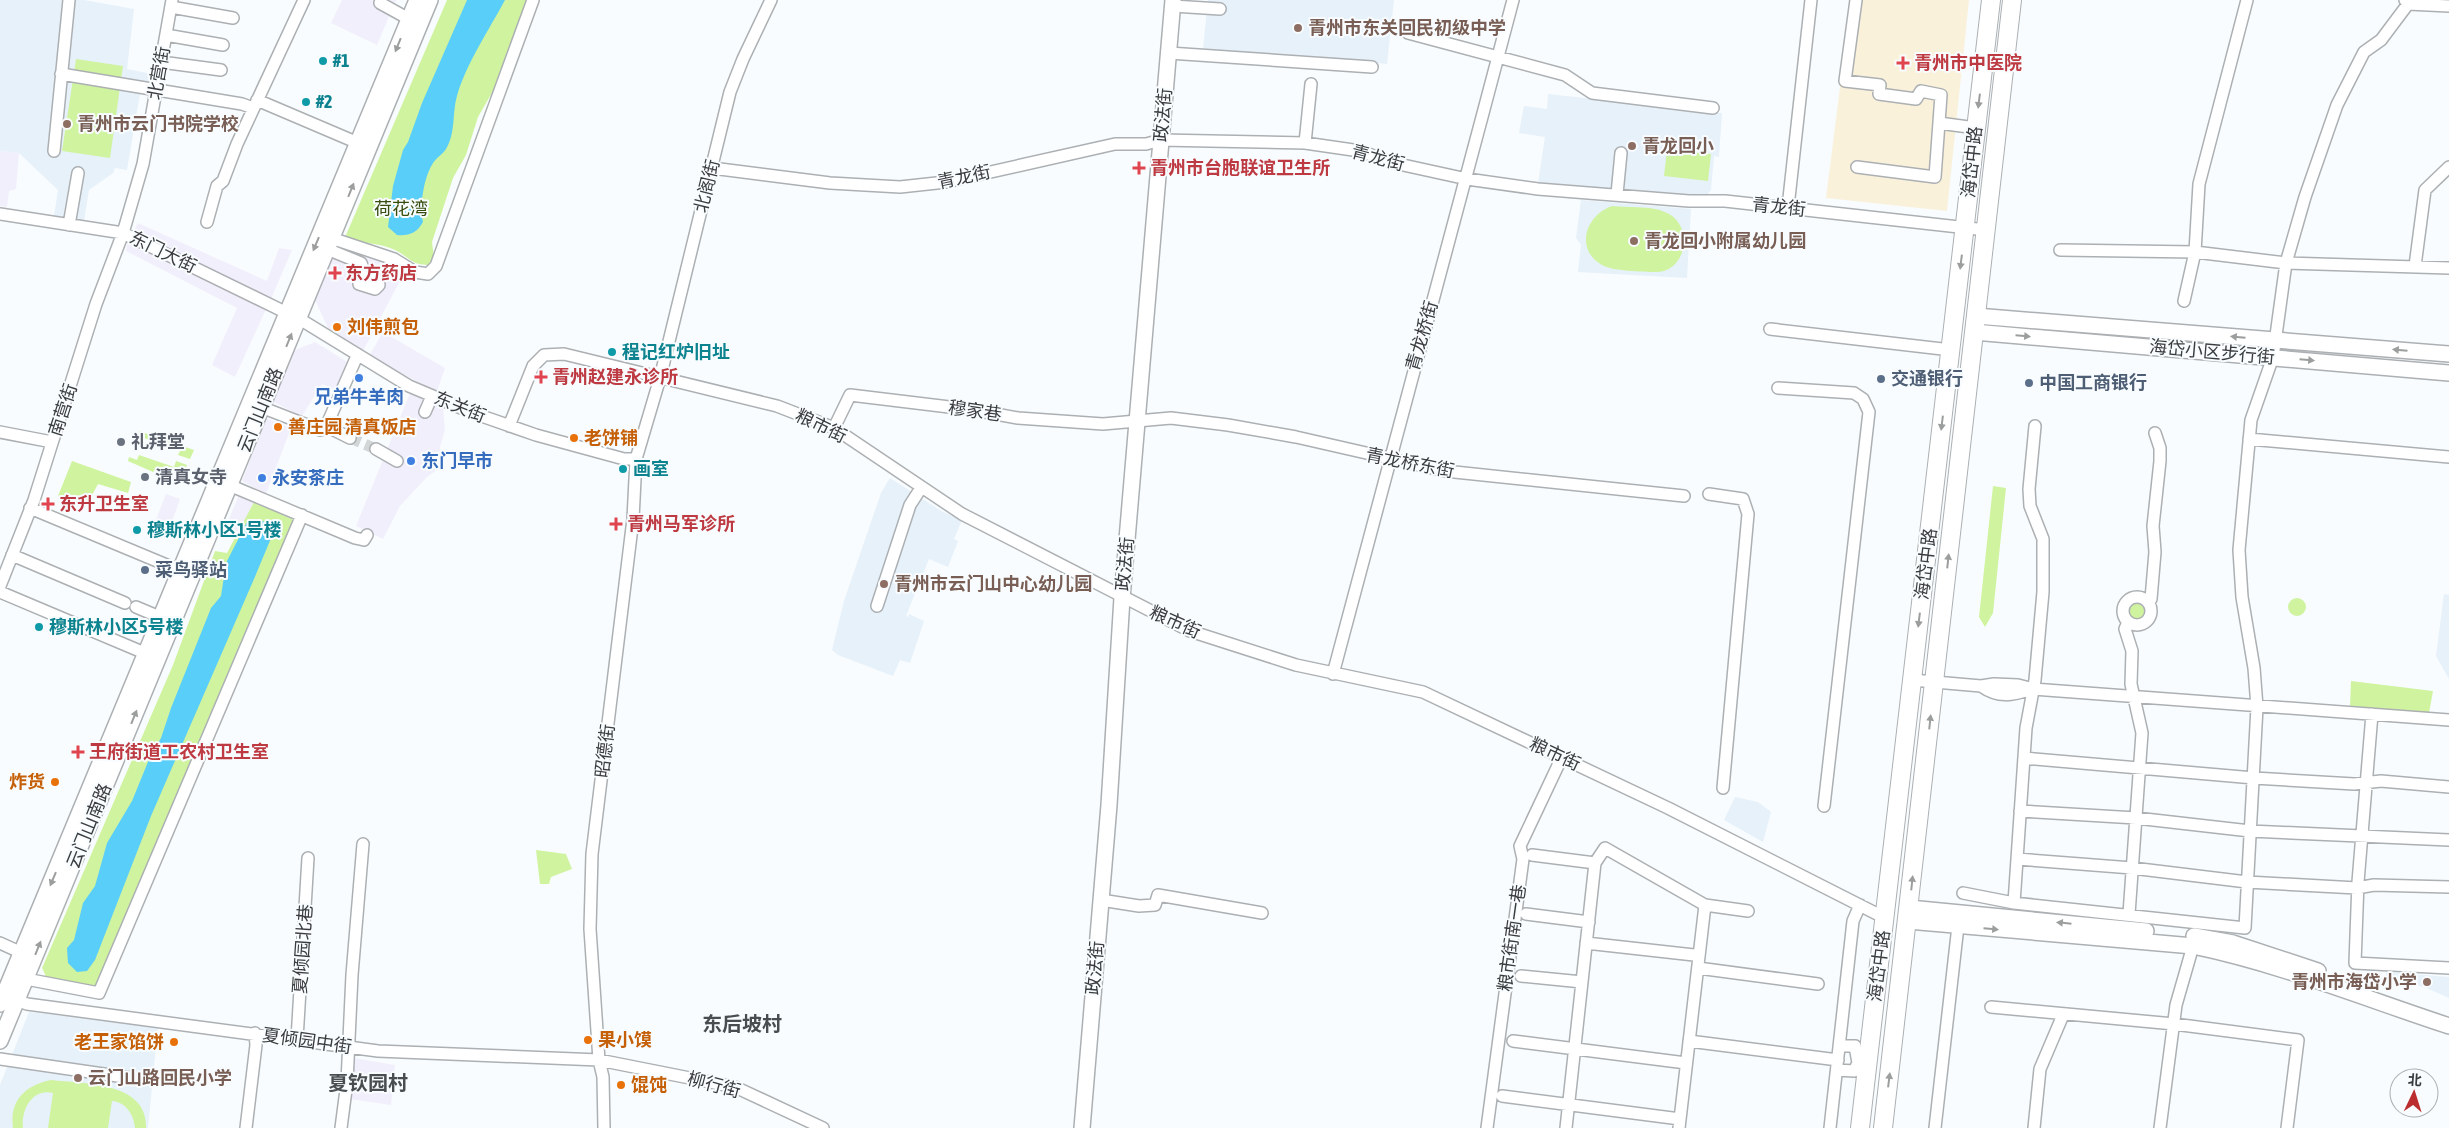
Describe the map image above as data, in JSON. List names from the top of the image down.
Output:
{
  "streets": {
    "main road": ["海岱中路"],
    "street": [
      "北营街",
      "政法街",
      "青龙街",
      "北阁街",
      "东门大街",
      "青龙桥街",
      "海岱小区步行街",
      "东关街",
      "南营街",
      "云门山南路",
      "穆家巷",
      "粮市街",
      "青龙桥东街",
      "昭德街",
      "粮市街南一巷",
      "夏倾园北巷",
      "夏倾园中街",
      "柳行街"
    ]
  },
  "crossings": [
    ["北营街", "东门大街"],
    ["北营街", "南营街"],
    ["政法街", "青龙街"],
    ["政法街", "穆家巷"],
    ["政法街", "粮市街"],
    ["政法街", "青龙桥东街"],
    ["青龙街", "海岱中路"],
    ["青龙街", "北阁街"],
    ["青龙街", "青龙桥街"],
    ["海岱中路", "海岱小区步行街"],
    ["海岱中路", "粮市街"],
    ["北阁街", "粮市街"],
    ["北阁街", "昭德街"],
    ["东门大街", "东关街"],
    ["东门大街", "南营街"],
    ["东门大街", "云门山南路"],
    ["青龙桥街", "粮市街"],
    ["青龙桥街", "青龙桥东街"],
    ["东关街", "云门山南路"],
    ["东关街", "粮市街"],
    ["东关街", "昭德街"],
    ["云门山南路", "夏倾园中街"],
    ["穆家巷", "粮市街"],
    ["穆家巷", "青龙桥东街"],
    ["粮市街", "昭德街"],
    ["粮市街", "粮市街南一巷"],
    ["昭德街", "夏倾园中街"],
    ["昭德街", "柳行街"],
    ["夏倾园北巷", "夏倾园中街"],
    ["夏倾园中街", "柳行街"]
  ],
  "districts": ["东后坡村", "夏钦园村"],
  "parks": ["荷花湾"],
  "places": {
    "other": [
      "青州市东关回民初级中学",
      "#1",
      "#2",
      "青州市云门书院学校",
      "青龙回小",
      "青龙回小附属幼儿园",
      "刘伟煎包",
      "程记红炉旧址",
      "兄弟牛羊肉",
      "交通银行",
      "中国工商银行",
      "善庄园 清真饭店",
      "老饼铺",
      "礼拜堂",
      "东门早市",
      "画室",
      "清真女寺",
      "永安茶庄",
      "穆斯林小区1号楼",
      "菜鸟驿站",
      "青州市云门山中心幼儿园",
      "穆斯林小区5号楼",
      "炸货",
      "青州市海岱小学",
      "果小馍",
      "老王家馅饼",
      "云门山路回民小学",
      "馄饨"
    ],
    "health": [
      "青州市中医院",
      "青州市台胞联谊卫生所",
      "东方药店",
      "青州赵建永诊所",
      "东升卫生室",
      "青州马军诊所",
      "王府街道工农村卫生室"
    ]
  },
  "north": "top"
}
